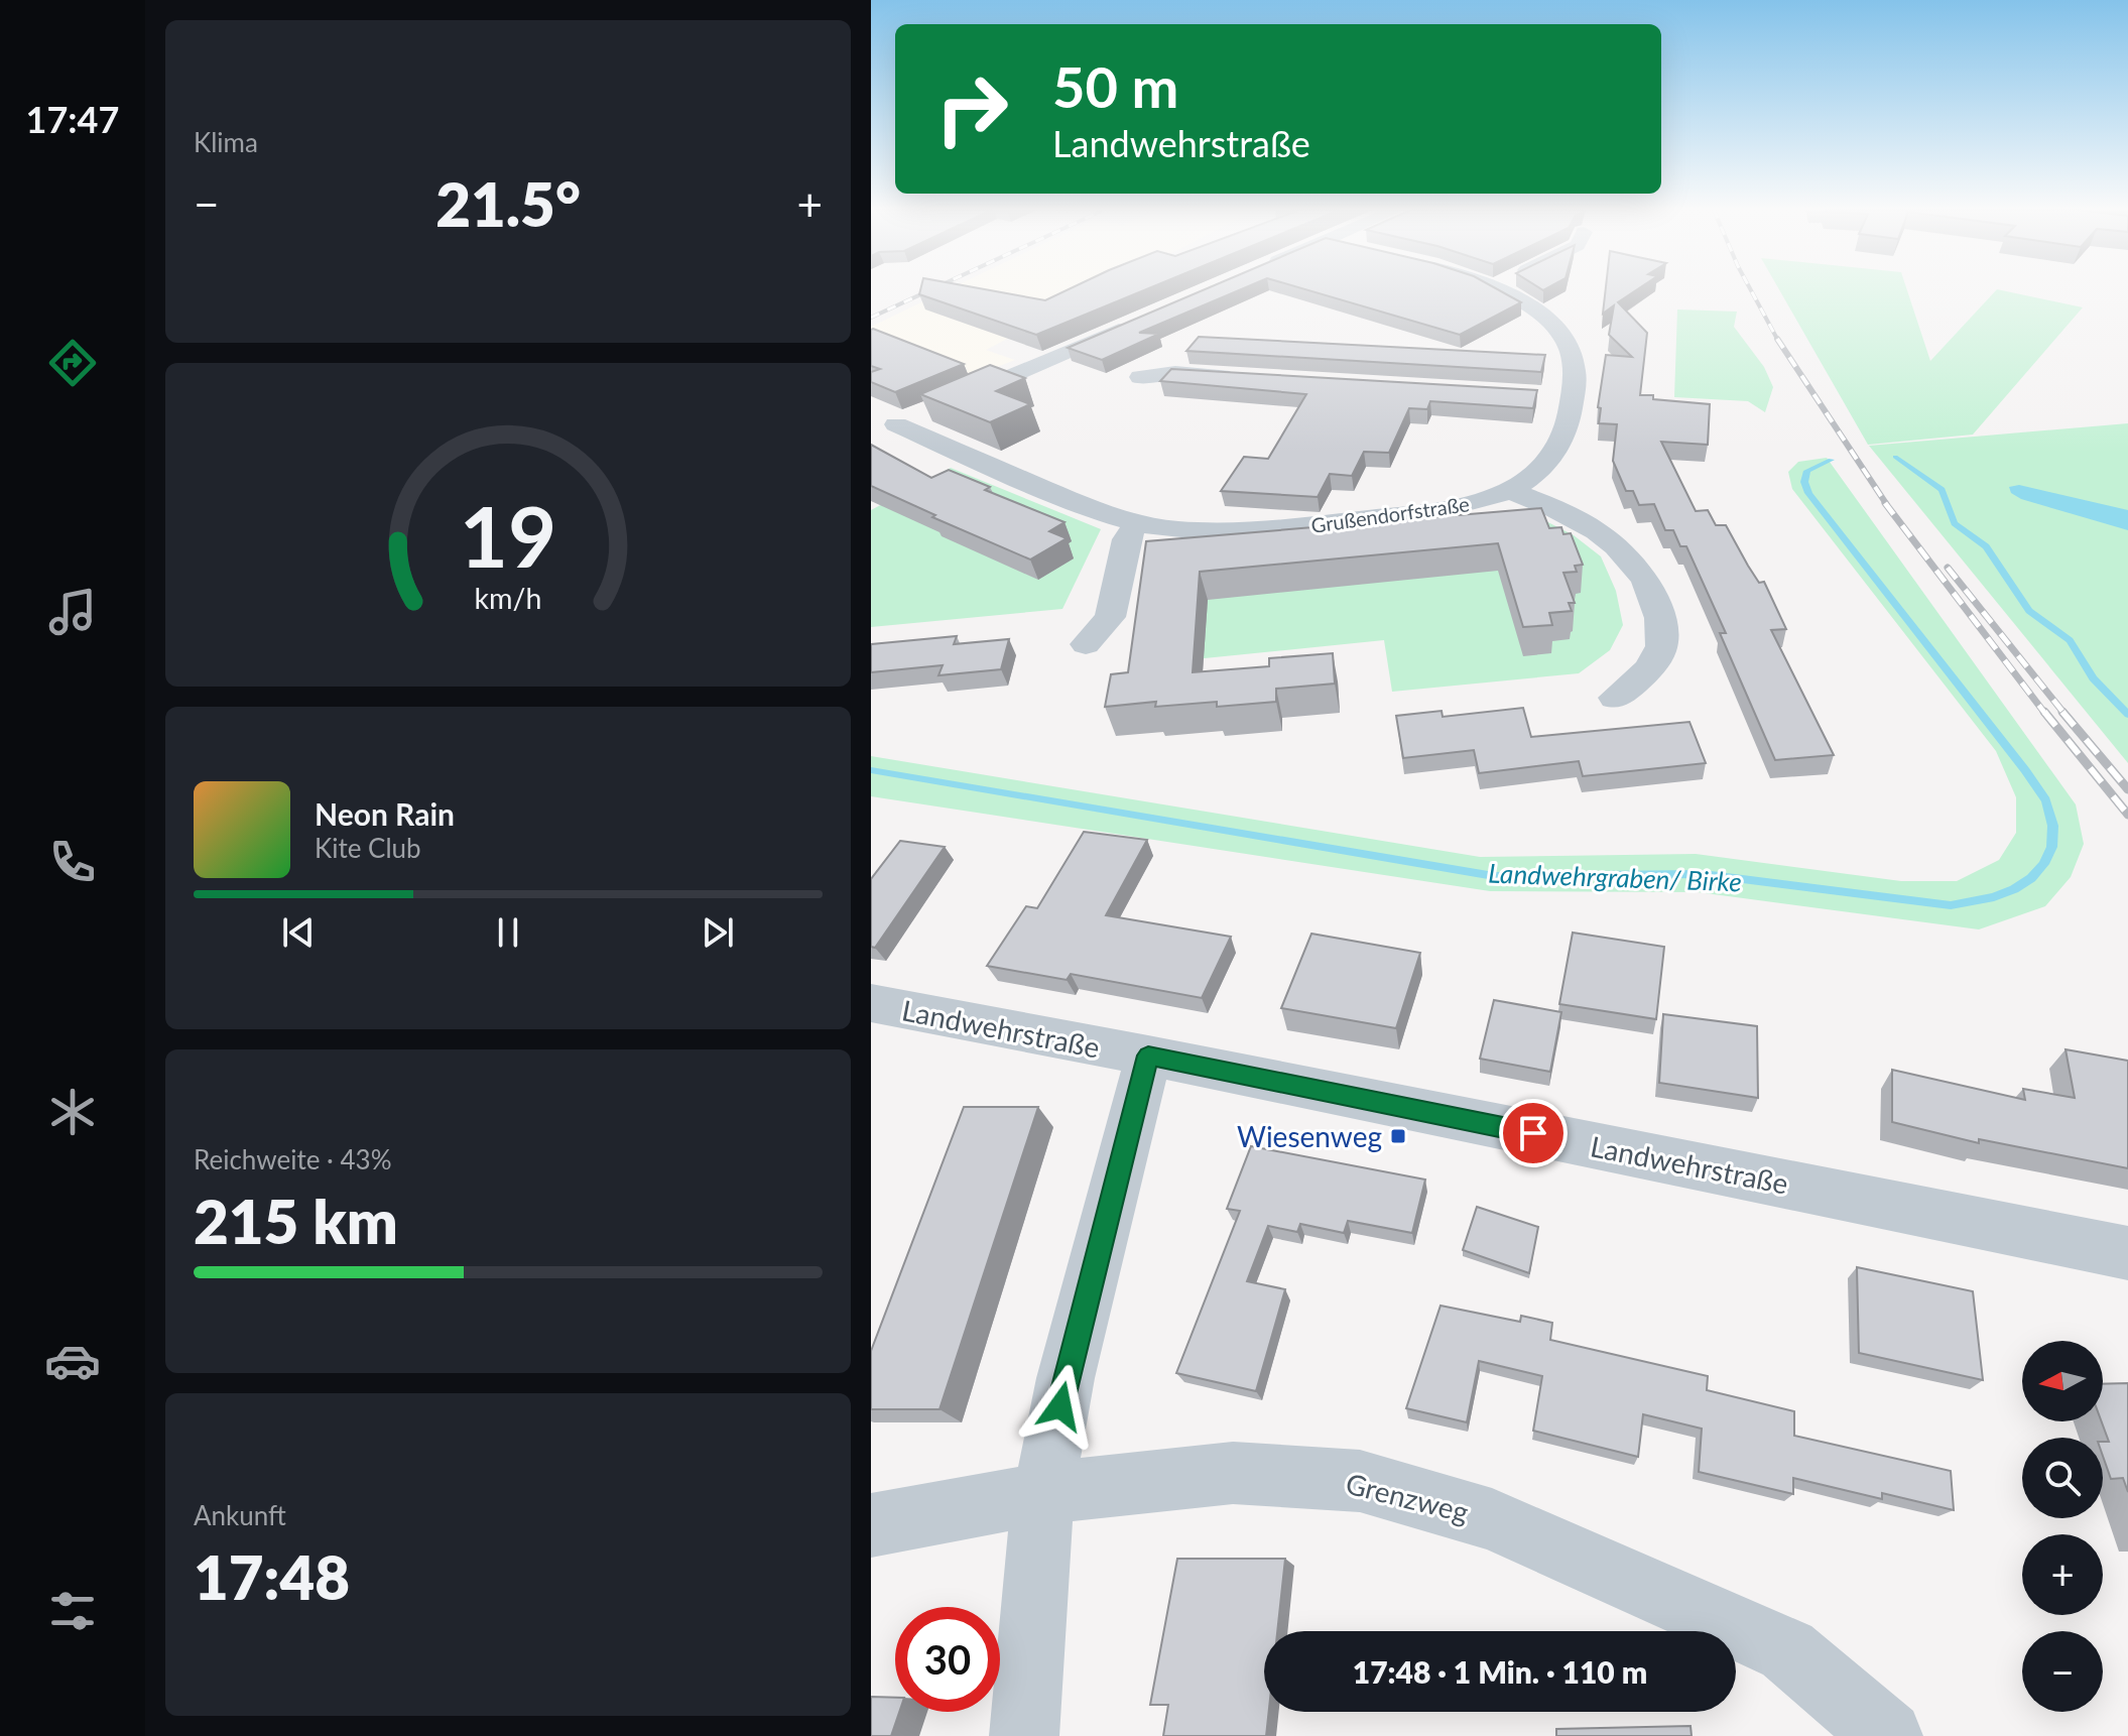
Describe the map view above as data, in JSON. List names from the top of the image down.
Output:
{
  "streets": {
    "street": ["Grußendorfstraße", "Landwehrstraße", "Grenzweg"]
  },
  "water": ["Landwehrgraben/ Birke"],
  "places": {
    "transit": ["Wiesenweg"]
  },
  "north": "left",
  "page": {
    "tabs": "17:47",
    "tile": [
      "Klima",
      ["Reichweite · 43%", "215 km"],
      ["Ankunft", "17:48"]
    ],
    "turn": ["50 m", "Landwehrstraße"],
    "heat": ["−", "21.5°", "+"],
    "song": ["Neon Rain", "Kite Club"],
    "map_buttons": ["+", "−"],
    "limit": "30",
    "trip": "17:48 · 1 Min. · 110 m",
    "gauge": ["19", "km/h"]
  }
}
